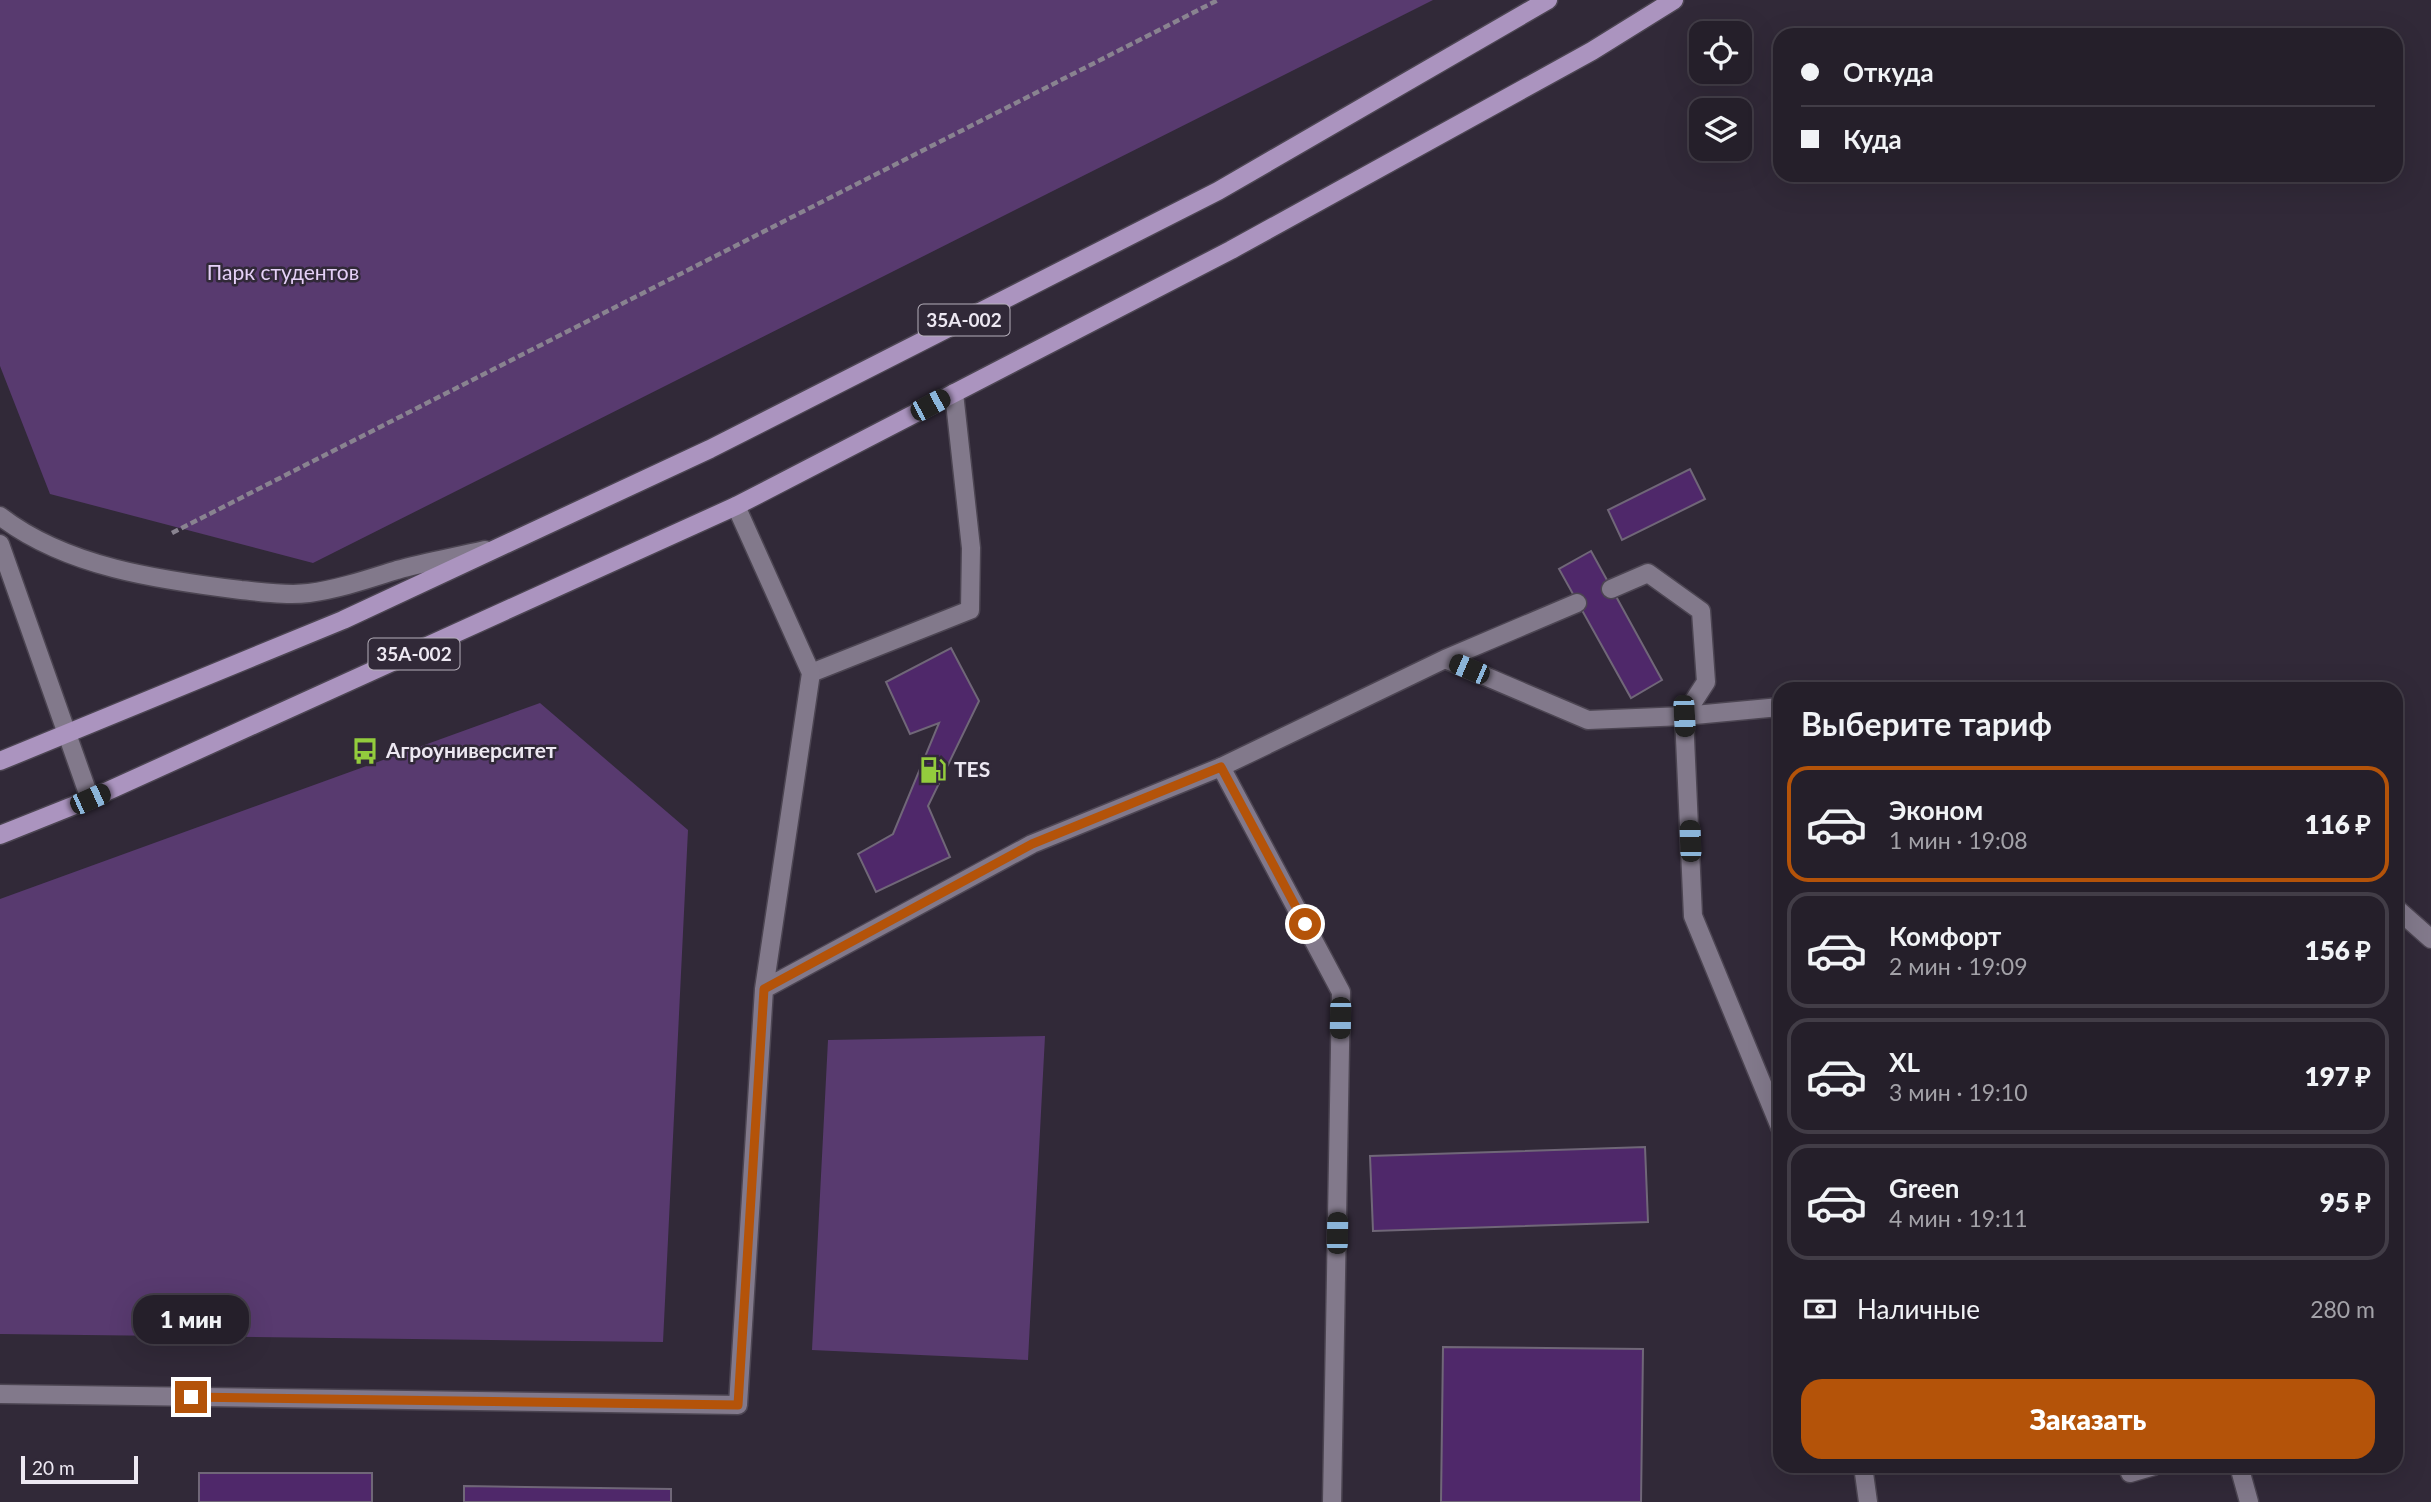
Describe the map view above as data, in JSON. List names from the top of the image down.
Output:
{
  "streets": {
    "main road": ["35А-002"]
  },
  "parks": ["Парк студентов"],
  "places": {
    "bus stop": ["Агроуниверситет"],
    "fuel station": ["TES"]
  },
  "scale_bar": "20 m",
  "page": {
    "banner": ["Откуда", "Куда"],
    "heading": "Выберите тариф",
    "list": [
      {
        "name": "Эконом",
        "note": "1 мин · 19:08",
        "value": "116 ₽"
      },
      {
        "name": "Комфорт",
        "note": "2 мин · 19:09",
        "value": "156 ₽"
      },
      {
        "name": "XL",
        "note": "3 мин · 19:10",
        "value": "197 ₽"
      },
      {
        "name": "Green",
        "note": "4 мин · 19:11",
        "value": "95 ₽"
      }
    ],
    "pay": ["Наличные", "280 m"],
    "bubble": "1 мин",
    "buttons": "Заказать",
    "scale": "20 m"
  }
}
